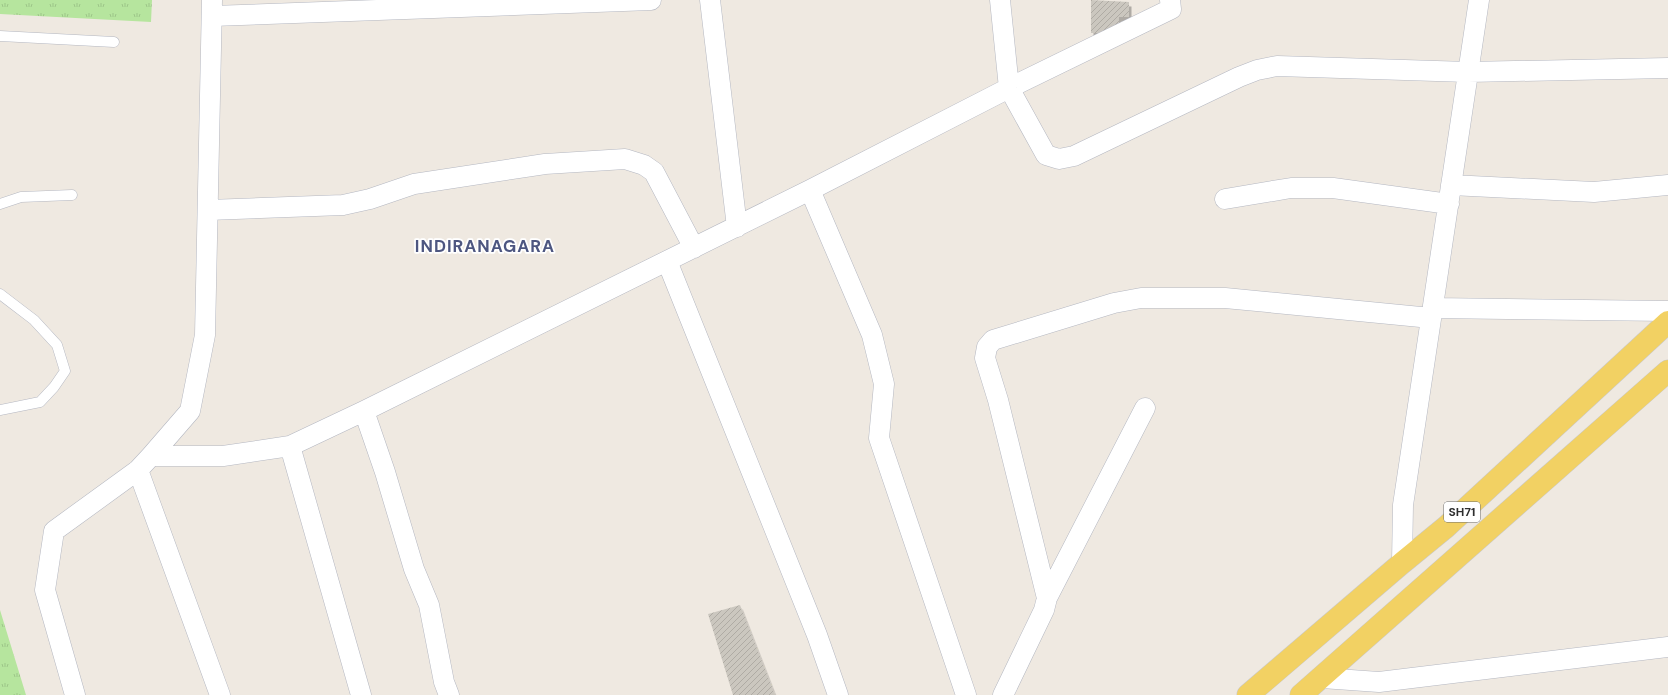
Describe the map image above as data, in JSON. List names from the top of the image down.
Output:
{
  "streets": {
    "main road": ["SH71"]
  },
  "districts": ["INDIRANAGARA"]
}
